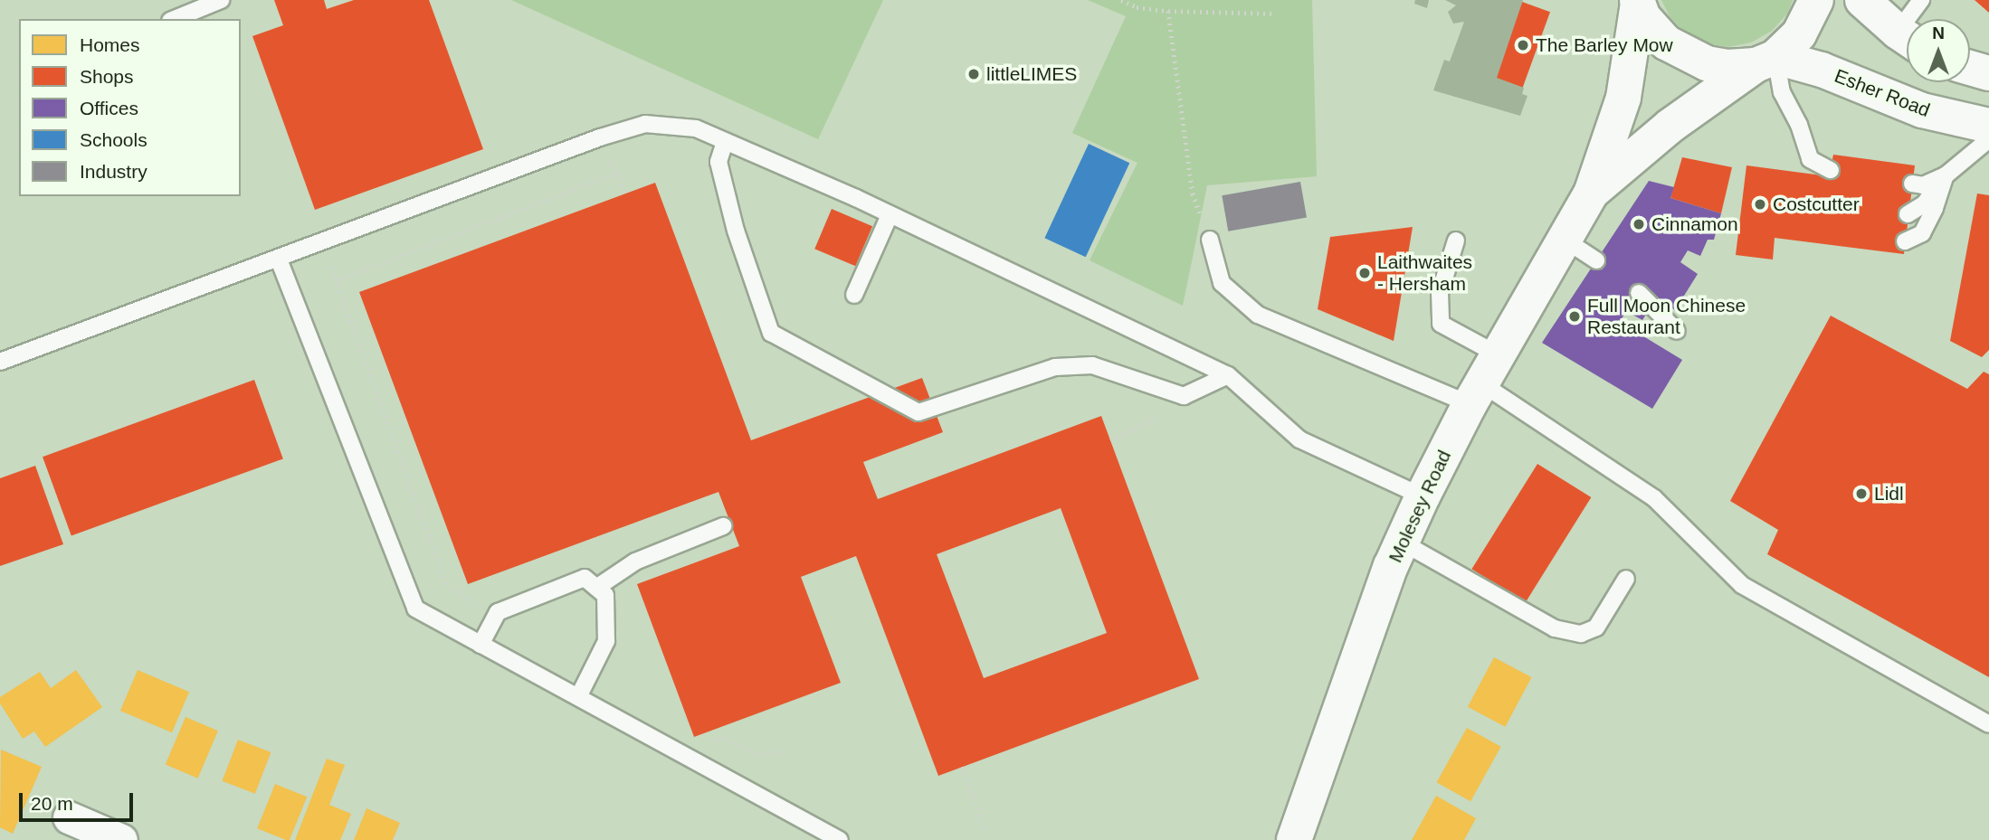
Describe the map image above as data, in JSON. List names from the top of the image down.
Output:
{
  "streets": {
    "street": ["Esher Road", "Molesey Road"]
  },
  "crossings": [
    ["Esher Road", "Molesey Road"]
  ],
  "places": [
    "The Barley Mow",
    "littleLIMES",
    "Costcutter",
    "Cinnamon",
    "Laithwaites - Hersham",
    "Full Moon Chinese Restaurant",
    "Lidl"
  ],
  "legend": [
    "Homes",
    "Shops",
    "Offices",
    "Schools",
    "Industry"
  ],
  "scale_bar": "20 m",
  "north": "top"
}
